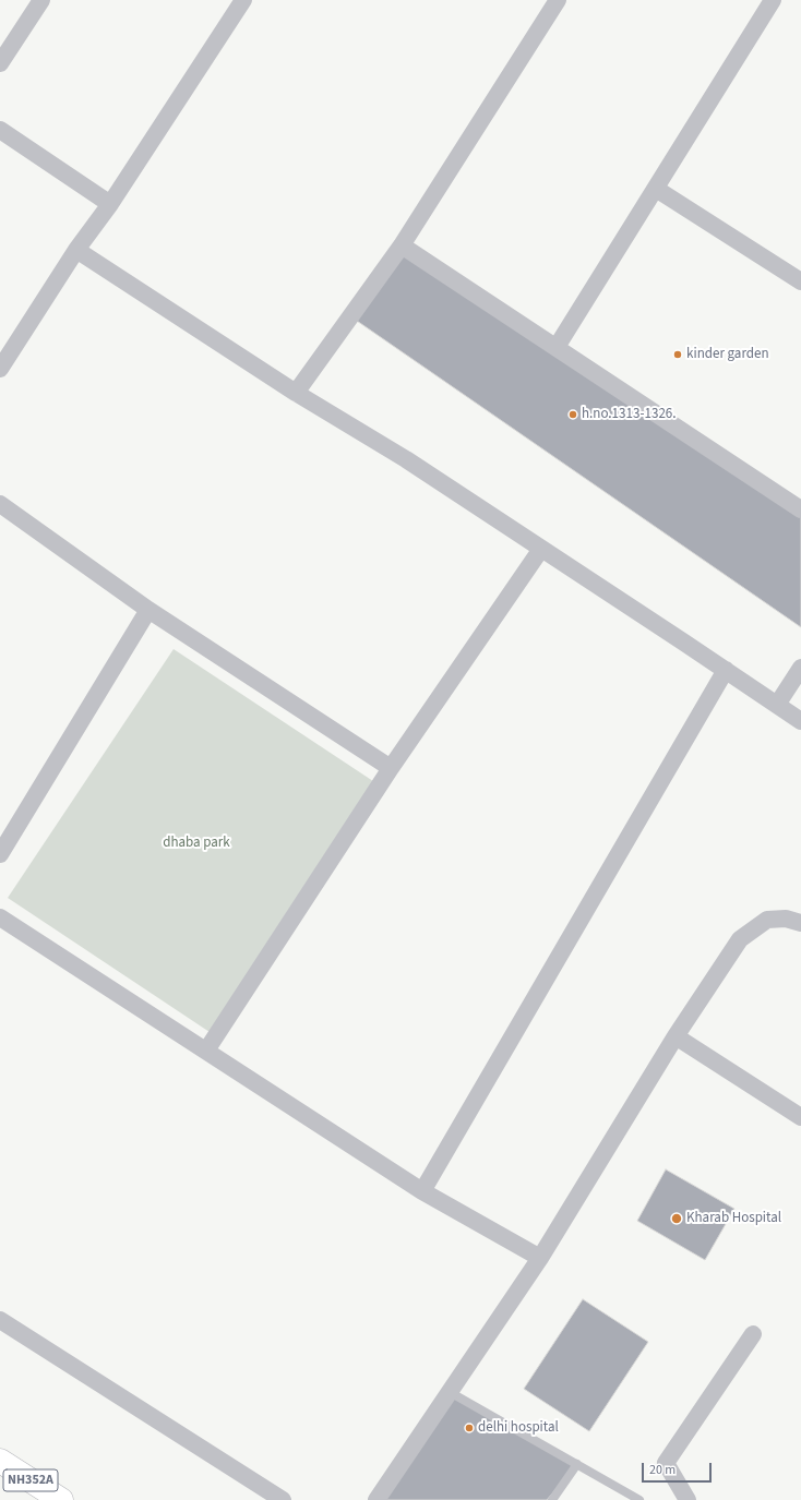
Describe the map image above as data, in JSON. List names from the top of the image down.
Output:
{
  "streets": {
    "highway": ["NH352A"]
  },
  "parks": ["dhaba park"],
  "places": [
    "kinder garden",
    "h.no.1313-1326.",
    "Kharab Hospital",
    "delhi hospital"
  ],
  "scale_bar": "20 m"
}
